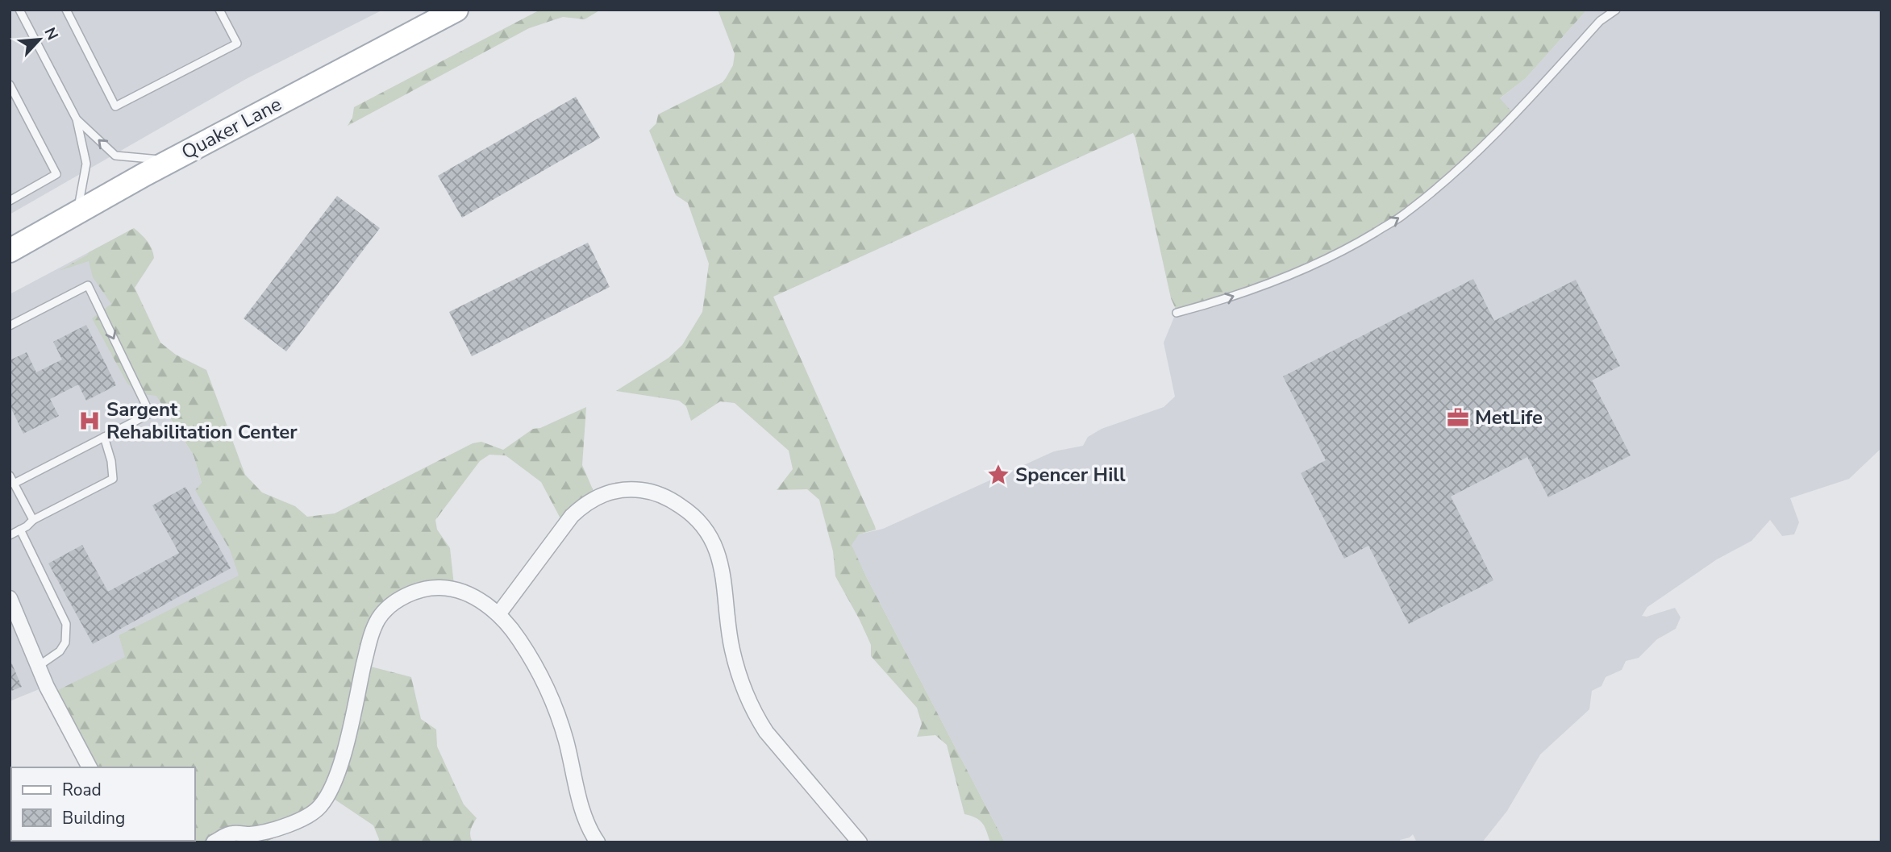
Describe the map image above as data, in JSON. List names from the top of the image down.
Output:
{
  "streets": {
    "main road": ["Quaker Lane"]
  },
  "places": {
    "office": ["MetLife"],
    "hospital": ["Sargent Rehabilitation Center"],
    "place": ["Spencer Hill"]
  },
  "legend": ["Road", "Building"],
  "north": "top right"
}
